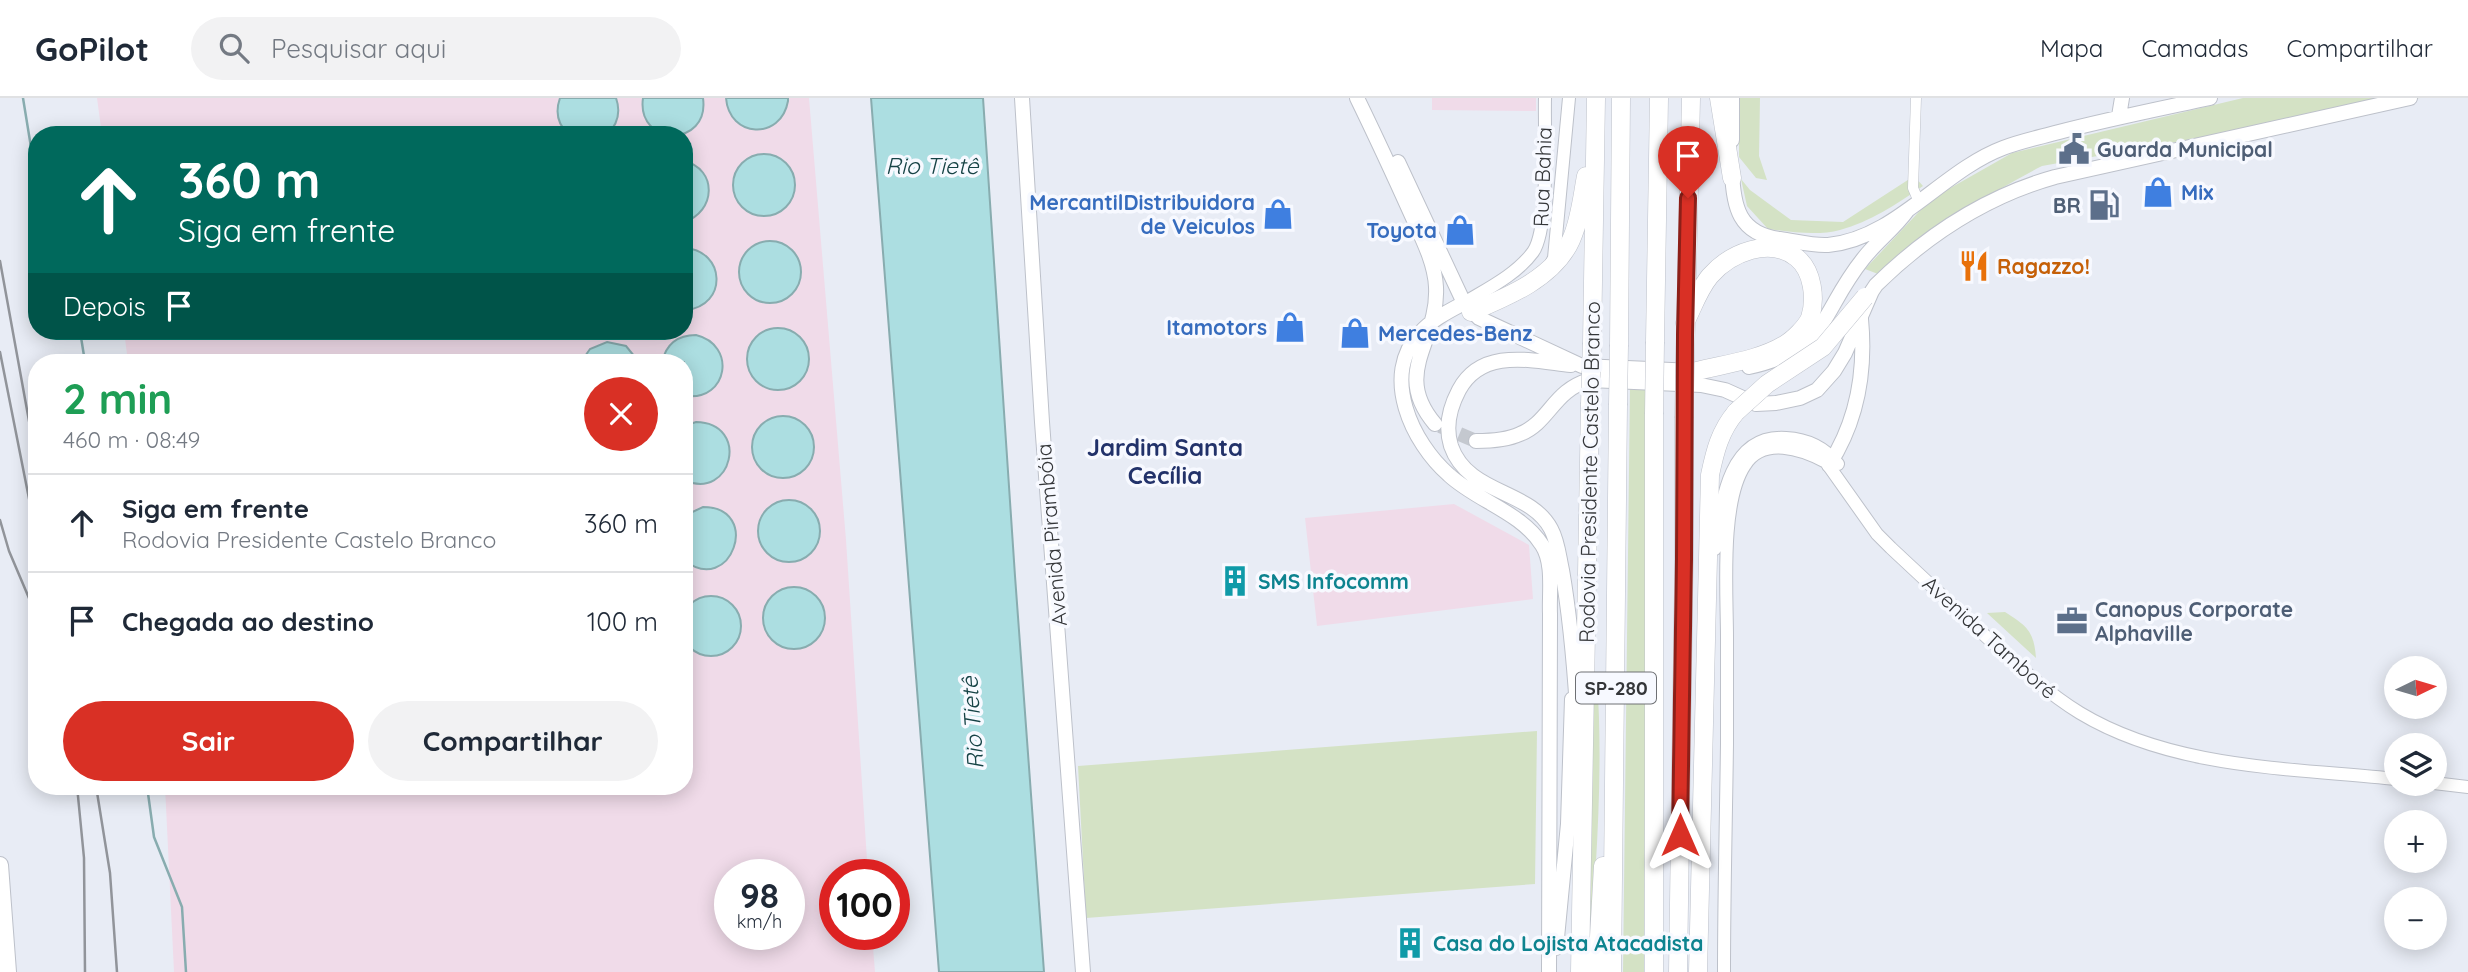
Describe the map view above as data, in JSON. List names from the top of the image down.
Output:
{
  "streets": {
    "highway": ["Rodovia Presidente Castelo Branco", "SP-280"],
    "main road": ["Avenida Pirambóia"],
    "street": ["Rua Bahia", "Avenida Tamboré"]
  },
  "districts": ["Jardim Santa Cecília"],
  "water": ["Rio Tietê"],
  "places": {
    "public building": ["Guarda Municipal"],
    "shop": [
      "Mix",
      "MercantilDistribuidora de Veiculos",
      "Toyota",
      "Itamotors",
      "Mercedes-Benz"
    ],
    "fuel station": ["BR"],
    "restaurant": ["Ragazzo!"],
    "building": ["SMS Infocomm", "Casa do Lojista Atacadista"],
    "office": ["Canopus Corporate Alphaville"]
  },
  "north": "right",
  "page": {
    "header": "GoPilot",
    "search": "Pesquisar aqui",
    "nav": ["Mapa", "Camadas", "Compartilhar"],
    "turn": ["360 m", "Siga em frente"],
    "then": "Depois",
    "heading": ["2 min", "460 m · 08:49"],
    "list": [
      {
        "name": "Siga em frente",
        "note": "Rodovia Presidente Castelo Branco",
        "value": "360 m"
      },
      {
        "name": "Chegada ao destino",
        "value": "100 m"
      }
    ],
    "map_buttons": ["+", "−"],
    "buttons": ["Sair", "Compartilhar"],
    "speed": "98 km/h",
    "limit": "100"
  }
}
